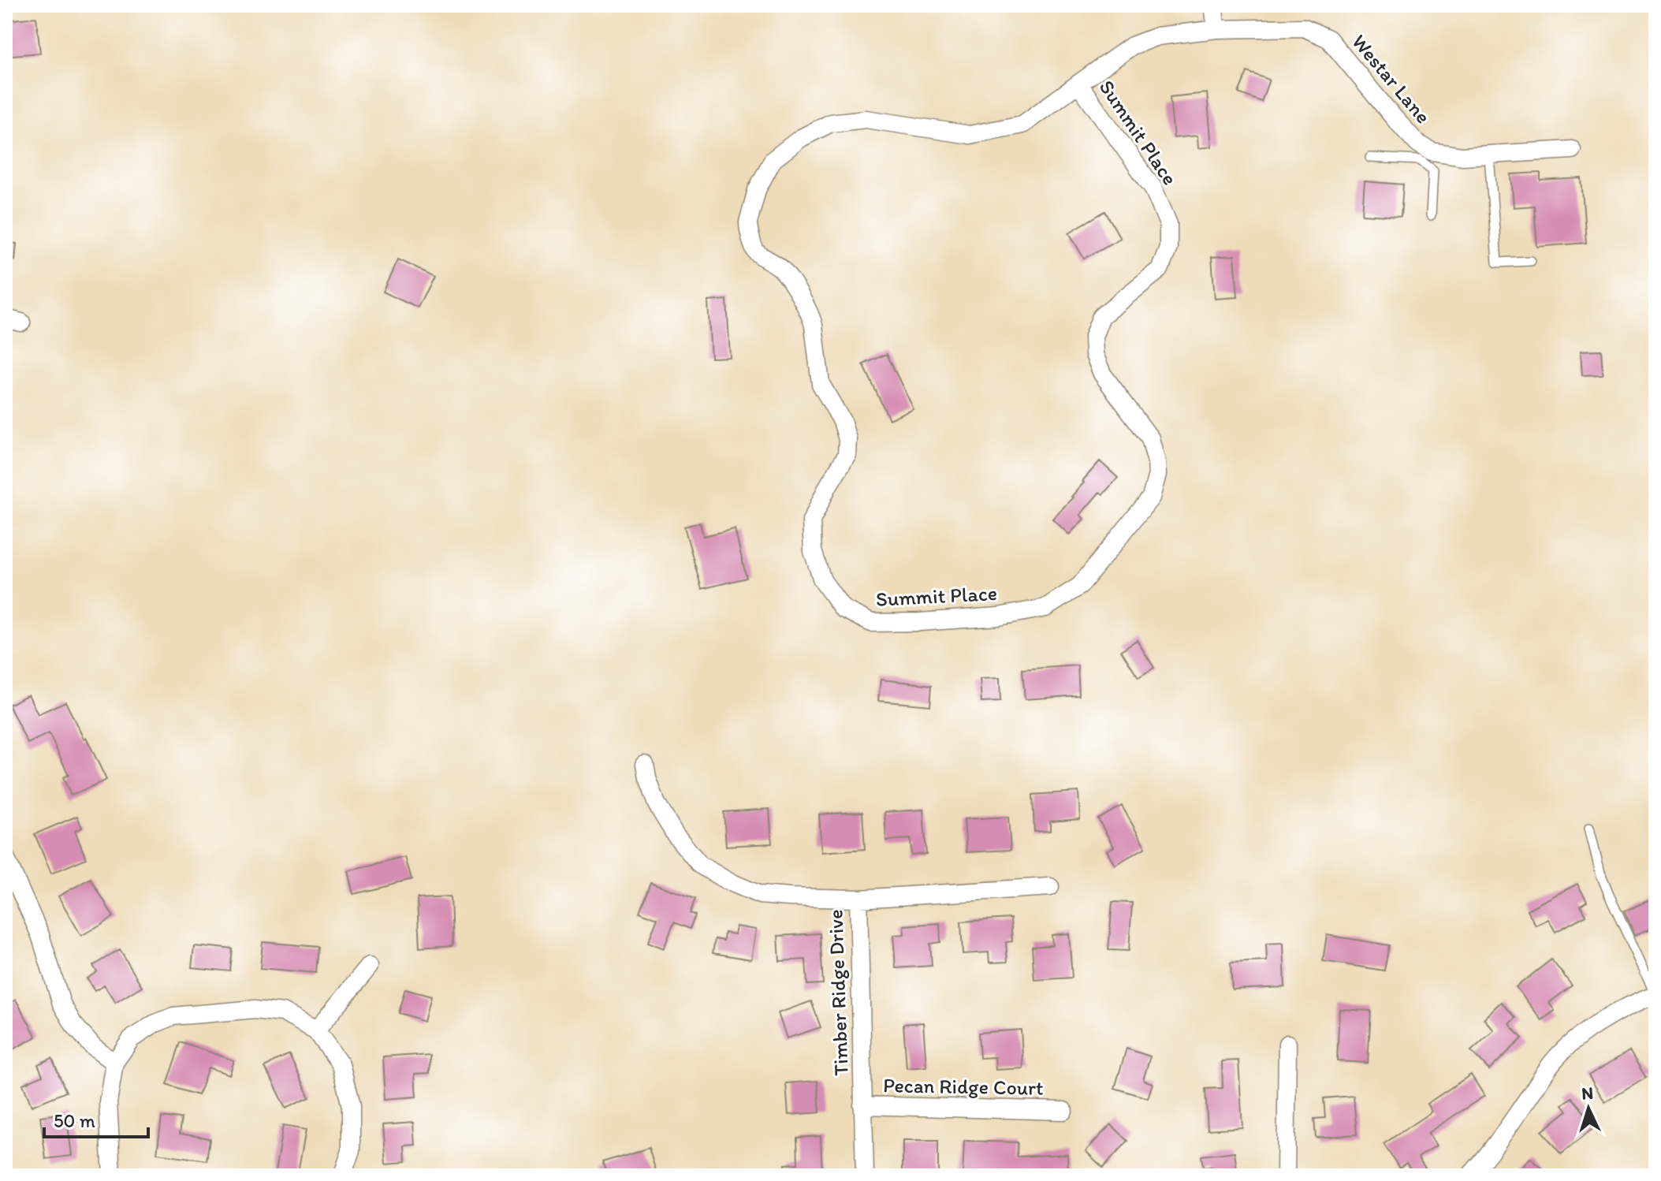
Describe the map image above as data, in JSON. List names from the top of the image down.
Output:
{
  "streets": {
    "street": [
      "Westar Lane",
      "Summit Place",
      "Timber Ridge Drive",
      "Pecan Ridge Court"
    ]
  },
  "crossings": [
    ["Westar Lane", "Summit Place"],
    ["Timber Ridge Drive", "Pecan Ridge Court"]
  ],
  "scale_bar": "50 m",
  "north": "top"
}
